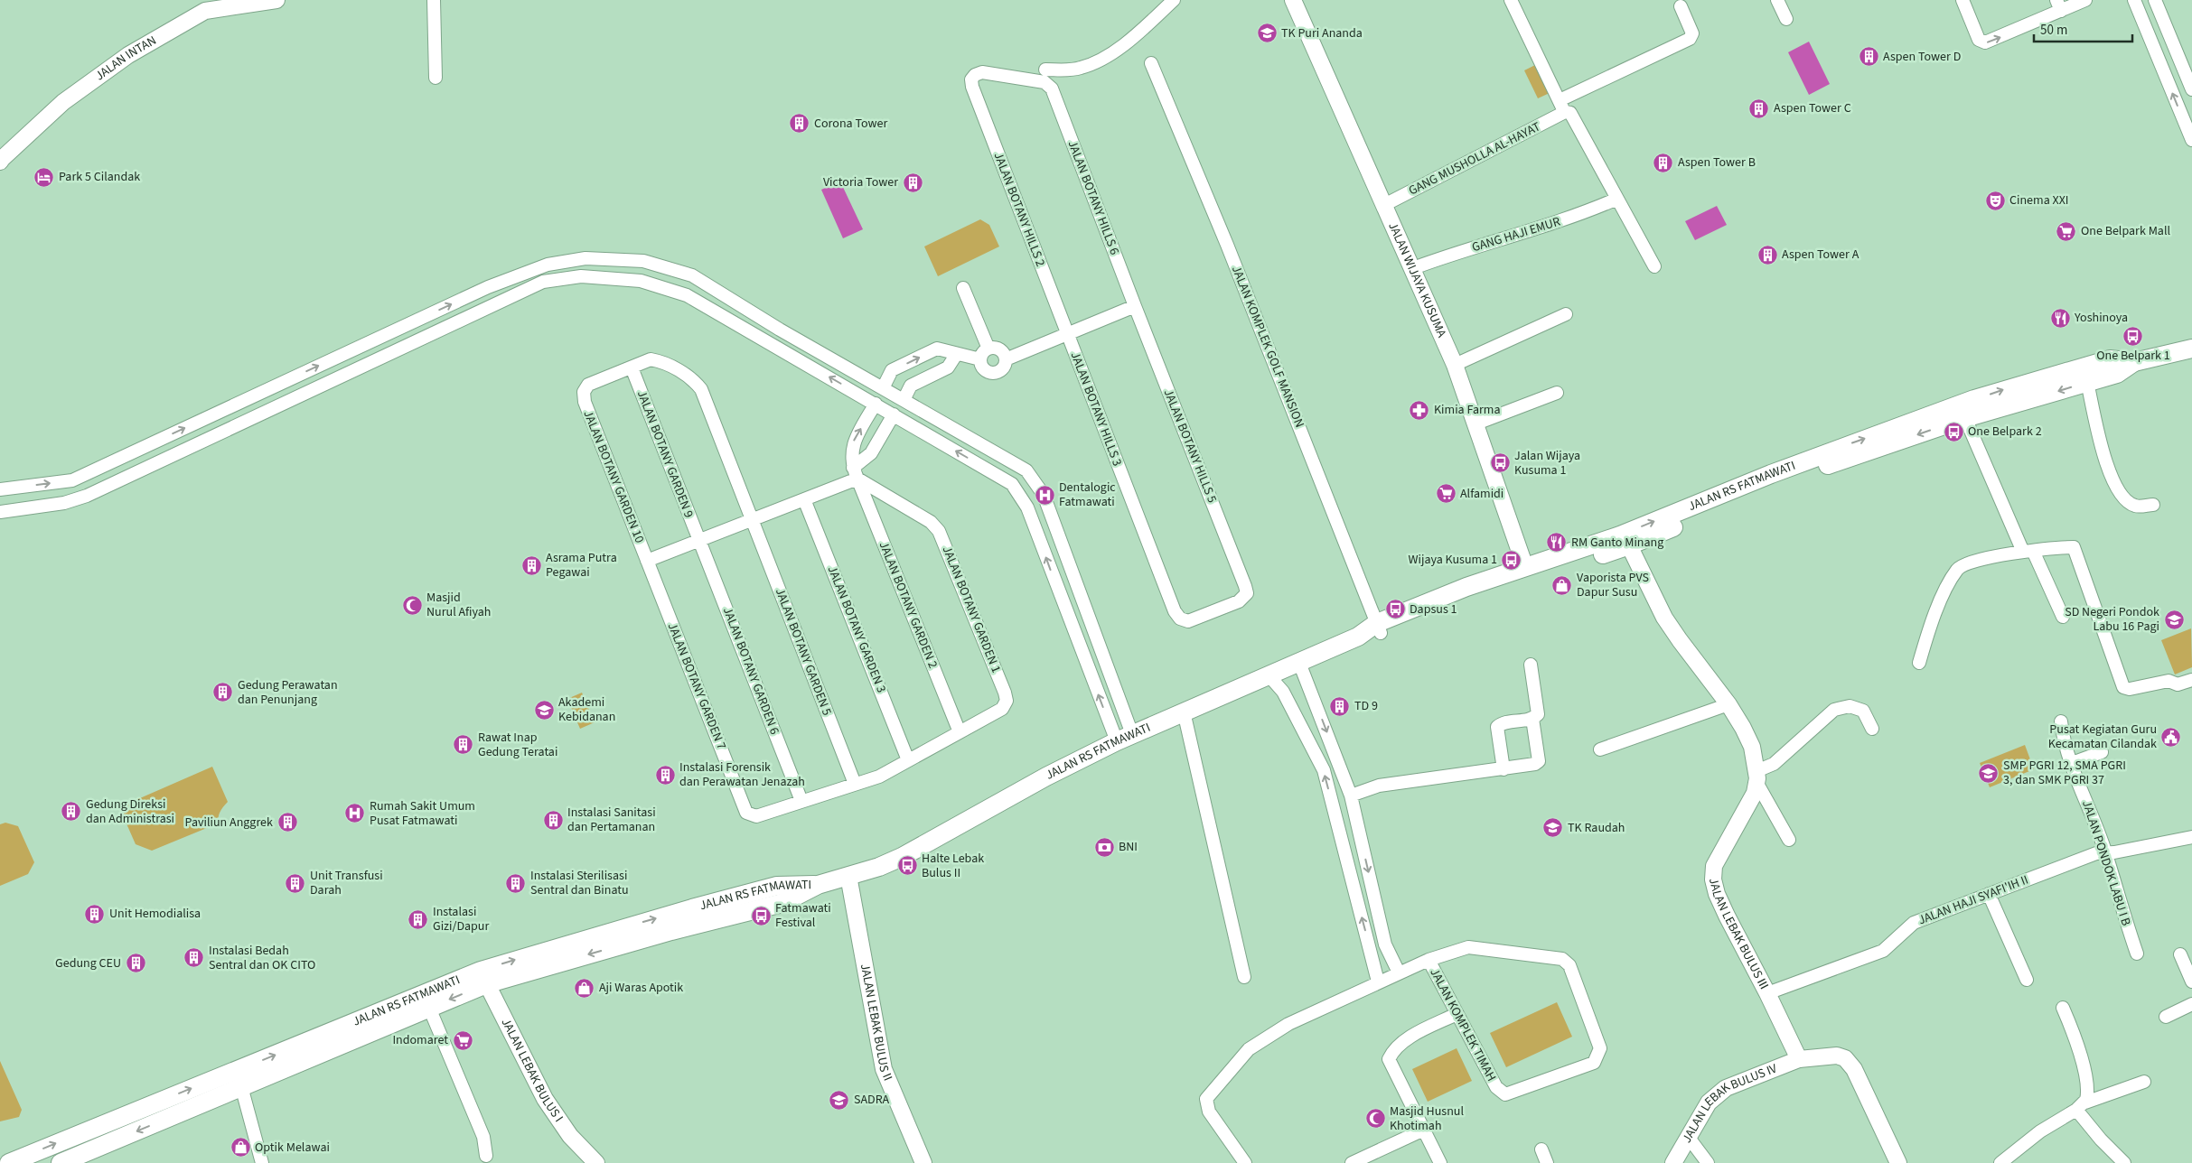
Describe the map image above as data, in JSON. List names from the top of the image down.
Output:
{
  "streets": {
    "main road": ["JALAN RS FATMAWATI"],
    "street": [
      "JALAN INTAN",
      "GANG MUSHOLLA AL-HAYAT",
      "JALAN BOTANY HILLS 6",
      "JALAN BOTANY HILLS 2",
      "GANG HAJI EMUR",
      "JALAN WIJAYA KUSUMA",
      "JALAN KOMPLEK GOLF MANSION",
      "JALAN BOTANY HILLS 3",
      "JALAN BOTANY HILLS 5",
      "JALAN BOTANY GARDEN 9",
      "JALAN BOTANY GARDEN 10",
      "JALAN BOTANY GARDEN 2",
      "JALAN BOTANY GARDEN 1",
      "JALAN BOTANY GARDEN 3",
      "JALAN BOTANY GARDEN 5",
      "JALAN BOTANY GARDEN 6",
      "JALAN BOTANY GARDEN 7",
      "JALAN PONDOK LABU I B",
      "JALAN HAJI SYAFI'IH II",
      "JALAN LEBAK BULUS III",
      "JALAN LEBAK BULUS II",
      "JALAN KOMPLEK TIMAH",
      "JALAN LEBAK BULUS I",
      "JALAN LEBAK BULUS IV"
    ]
  },
  "crossings": [
    ["GANG MUSHOLLA AL-HAYAT", "JALAN WIJAYA KUSUMA"],
    ["JALAN BOTANY HILLS 6", "JALAN BOTANY HILLS 2"],
    ["JALAN BOTANY HILLS 6", "JALAN BOTANY HILLS 5"],
    ["JALAN BOTANY HILLS 2", "JALAN BOTANY HILLS 3"],
    ["GANG HAJI EMUR", "JALAN WIJAYA KUSUMA"],
    ["JALAN WIJAYA KUSUMA", "JALAN RS FATMAWATI"],
    ["JALAN KOMPLEK GOLF MANSION", "JALAN RS FATMAWATI"],
    ["JALAN BOTANY HILLS 3", "JALAN BOTANY HILLS 5"],
    ["JALAN BOTANY GARDEN 9", "JALAN BOTANY GARDEN 10"],
    ["JALAN BOTANY GARDEN 9", "JALAN BOTANY GARDEN 5"],
    ["JALAN BOTANY GARDEN 9", "JALAN BOTANY GARDEN 6"],
    ["JALAN BOTANY GARDEN 10", "JALAN BOTANY GARDEN 5"],
    ["JALAN BOTANY GARDEN 10", "JALAN BOTANY GARDEN 7"],
    ["JALAN RS FATMAWATI", "JALAN LEBAK BULUS II"],
    ["JALAN RS FATMAWATI", "JALAN LEBAK BULUS I"],
    ["JALAN BOTANY GARDEN 2", "JALAN BOTANY GARDEN 1"],
    ["JALAN BOTANY GARDEN 6", "JALAN BOTANY GARDEN 7"],
    ["JALAN PONDOK LABU I B", "JALAN HAJI SYAFI'IH II"],
    ["JALAN HAJI SYAFI'IH II", "JALAN LEBAK BULUS III"],
    ["JALAN LEBAK BULUS III", "JALAN LEBAK BULUS IV"]
  ],
  "places": {
    "school or university": [
      "TK Puri Ananda",
      "SD Negeri Pondok Labu 16 Pagi",
      "Akademi Kebidanan",
      "SMP PGRI 12, SMA PGRI 3, dan SMK PGRI 37",
      "TK Raudah",
      "SADRA"
    ],
    "building": [
      "Aspen Tower D",
      "Aspen Tower C",
      "Corona Tower",
      "Aspen Tower B",
      "Victoria Tower",
      "Aspen Tower A",
      "Asrama Putra Pegawai",
      "Gedung Perawatan dan Penunjang",
      "TD 9",
      "Rawat Inap Gedung Teratai",
      "Instalasi Forensik dan Perawatan Jenazah",
      "Gedung Direksi dan Administrasi",
      "Instalasi Sanitasi dan Pertamanan",
      "Paviliun Anggrek",
      "Unit Transfusi Darah",
      "Instalasi Sterilisasi Sentral dan Binatu",
      "Unit Hemodialisa",
      "Instalasi Gizi/Dapur",
      "Instalasi Bedah Sentral dan OK CITO",
      "Gedung CEU"
    ],
    "hotel": ["Park 5 Cilandak"],
    "theatre": ["Cinema XXI"],
    "supermarket": ["One Belpark Mall", "Alfamidi", "Indomaret"],
    "restaurant": ["Yoshinoya", "RM Ganto Minang"],
    "bus stop": [
      "One Belpark 1",
      "One Belpark 2",
      "Jalan Wijaya Kusuma 1",
      "Wijaya Kusuma 1",
      "Dapsus 1",
      "Halte Lebak Bulus II",
      "Fatmawati Festival"
    ],
    "pharmacy": ["Kimia Farma"],
    "hospital": ["Dentalogic Fatmawati", "Rumah Sakit Umum Pusat Fatmawati"],
    "shop": ["Vaporista PVS Dapur Susu", "Aji Waras Apotik", "Optik Melawai"],
    "mosque": ["Masjid Nurul Afiyah", "Masjid Husnul Khotimah"],
    "public building": ["Pusat Kegiatan Guru Kecamatan Cilandak"],
    "bank": ["BNI"]
  },
  "scale_bar": "50 m"
}
